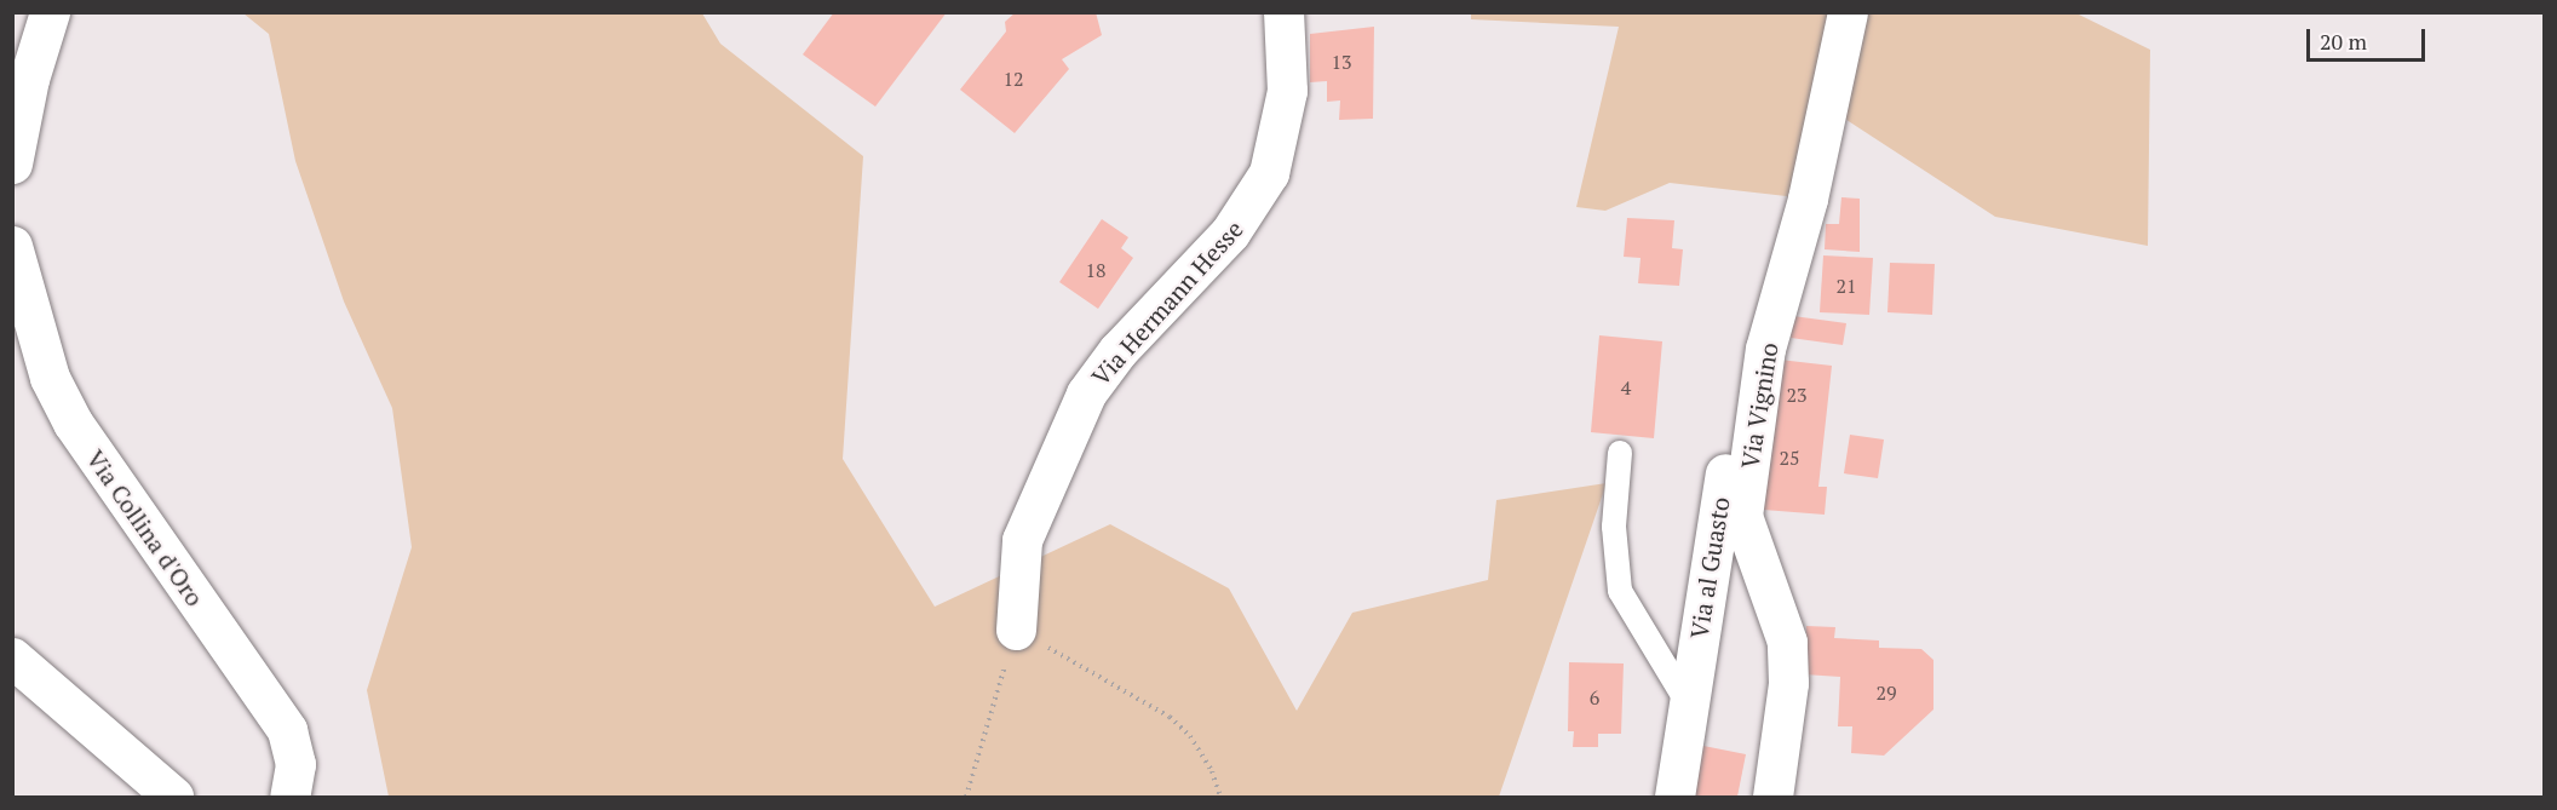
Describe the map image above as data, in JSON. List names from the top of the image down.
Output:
{
  "streets": {
    "street": [
      "Via Hermann Hesse",
      "Via Vignino",
      "Via Collina d'Oro",
      "Via al Guasto"
    ]
  },
  "crossings": [
    ["Via Vignino", "Via al Guasto"]
  ],
  "house_numbers": [
    "13",
    "12",
    "18",
    "21",
    "4",
    "23",
    "25",
    "29",
    "6"
  ],
  "scale_bar": "20 m"
}
